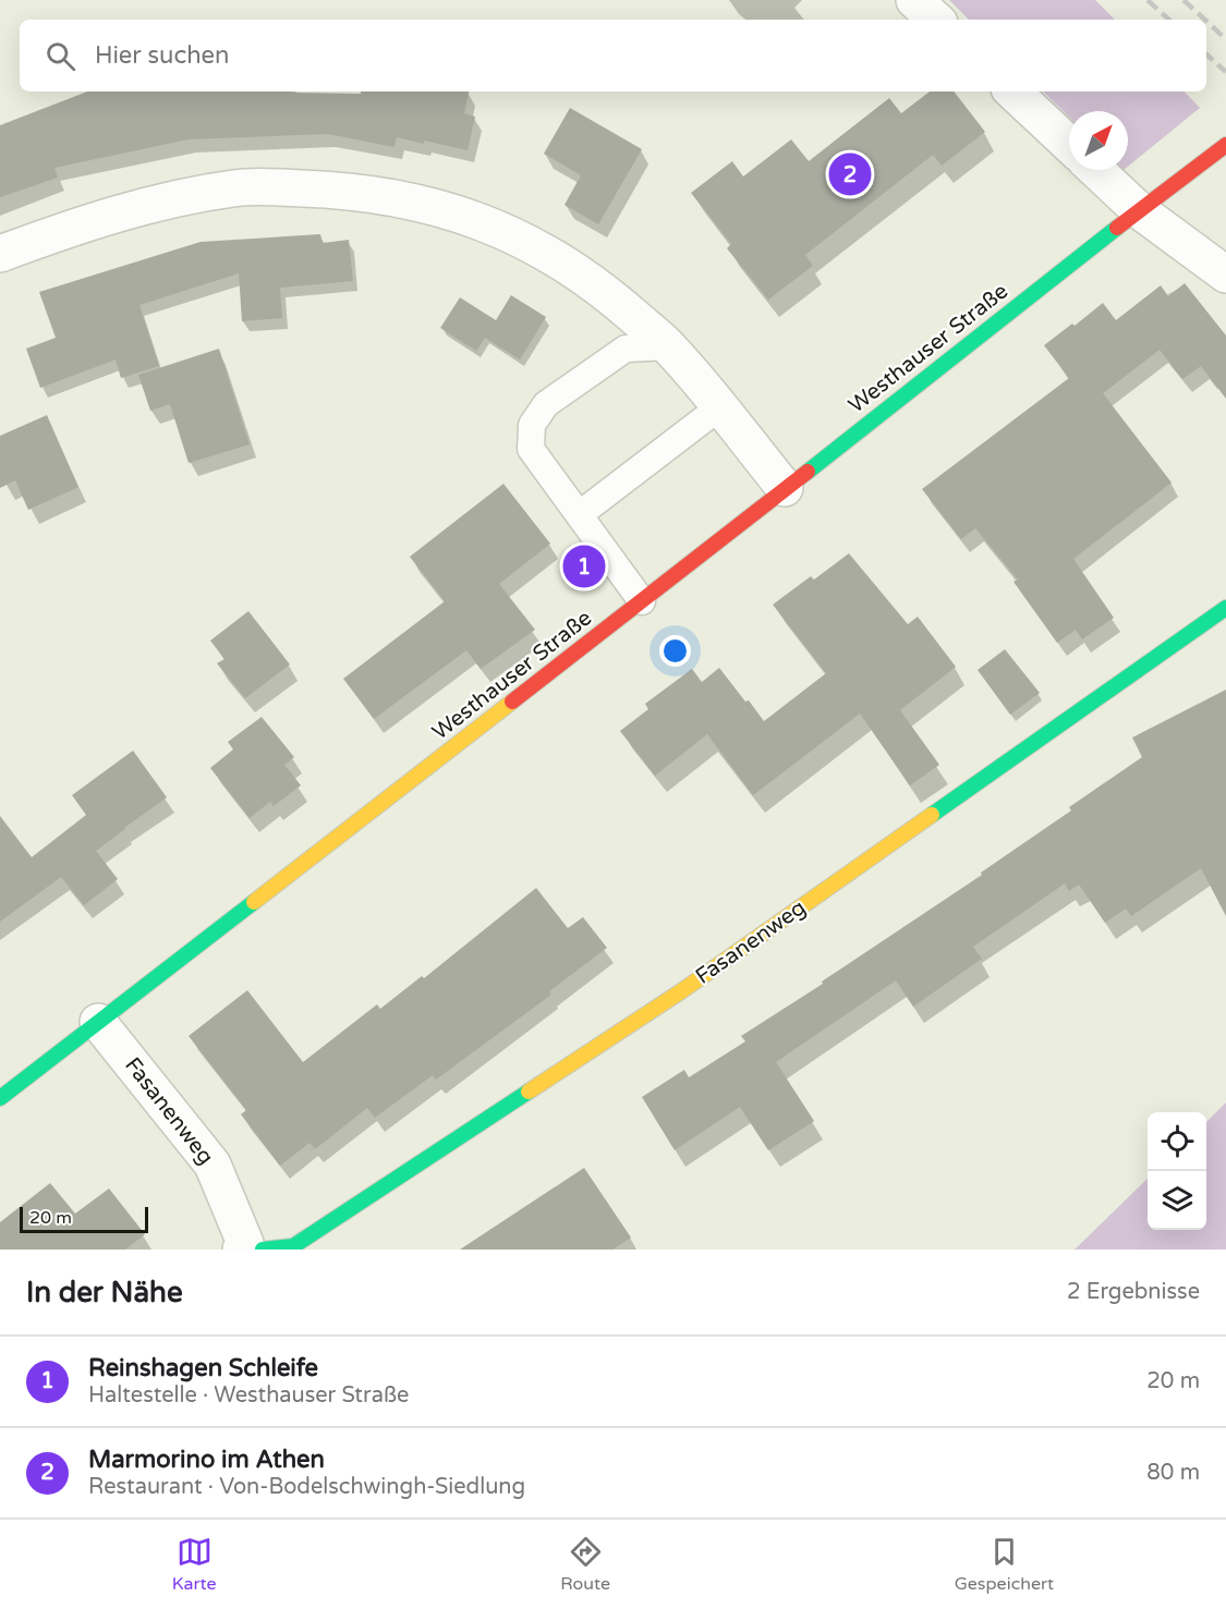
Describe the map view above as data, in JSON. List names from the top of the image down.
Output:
{
  "streets": {
    "main road": ["Westhauser Straße", "Fasanenweg"]
  },
  "crossings": [
    ["Westhauser Straße", "Fasanenweg"]
  ],
  "scale_bar": "20 m",
  "north": "top right",
  "page": {
    "search": "Hier suchen",
    "pins": ["2", "1"],
    "scale": "20 m",
    "heading": ["In der Nähe", "2 Ergebnisse"],
    "list": [
      {
        "mark": "1",
        "name": "Reinshagen Schleife",
        "note": "Haltestelle · Westhauser Straße",
        "value": "20 m"
      },
      {
        "mark": "2",
        "name": "Marmorino im Athen",
        "note": "Restaurant · Von-Bodelschwingh-Siedlung",
        "value": "80 m"
      }
    ],
    "nav": ["Karte", "Route", "Gespeichert"]
  }
}
